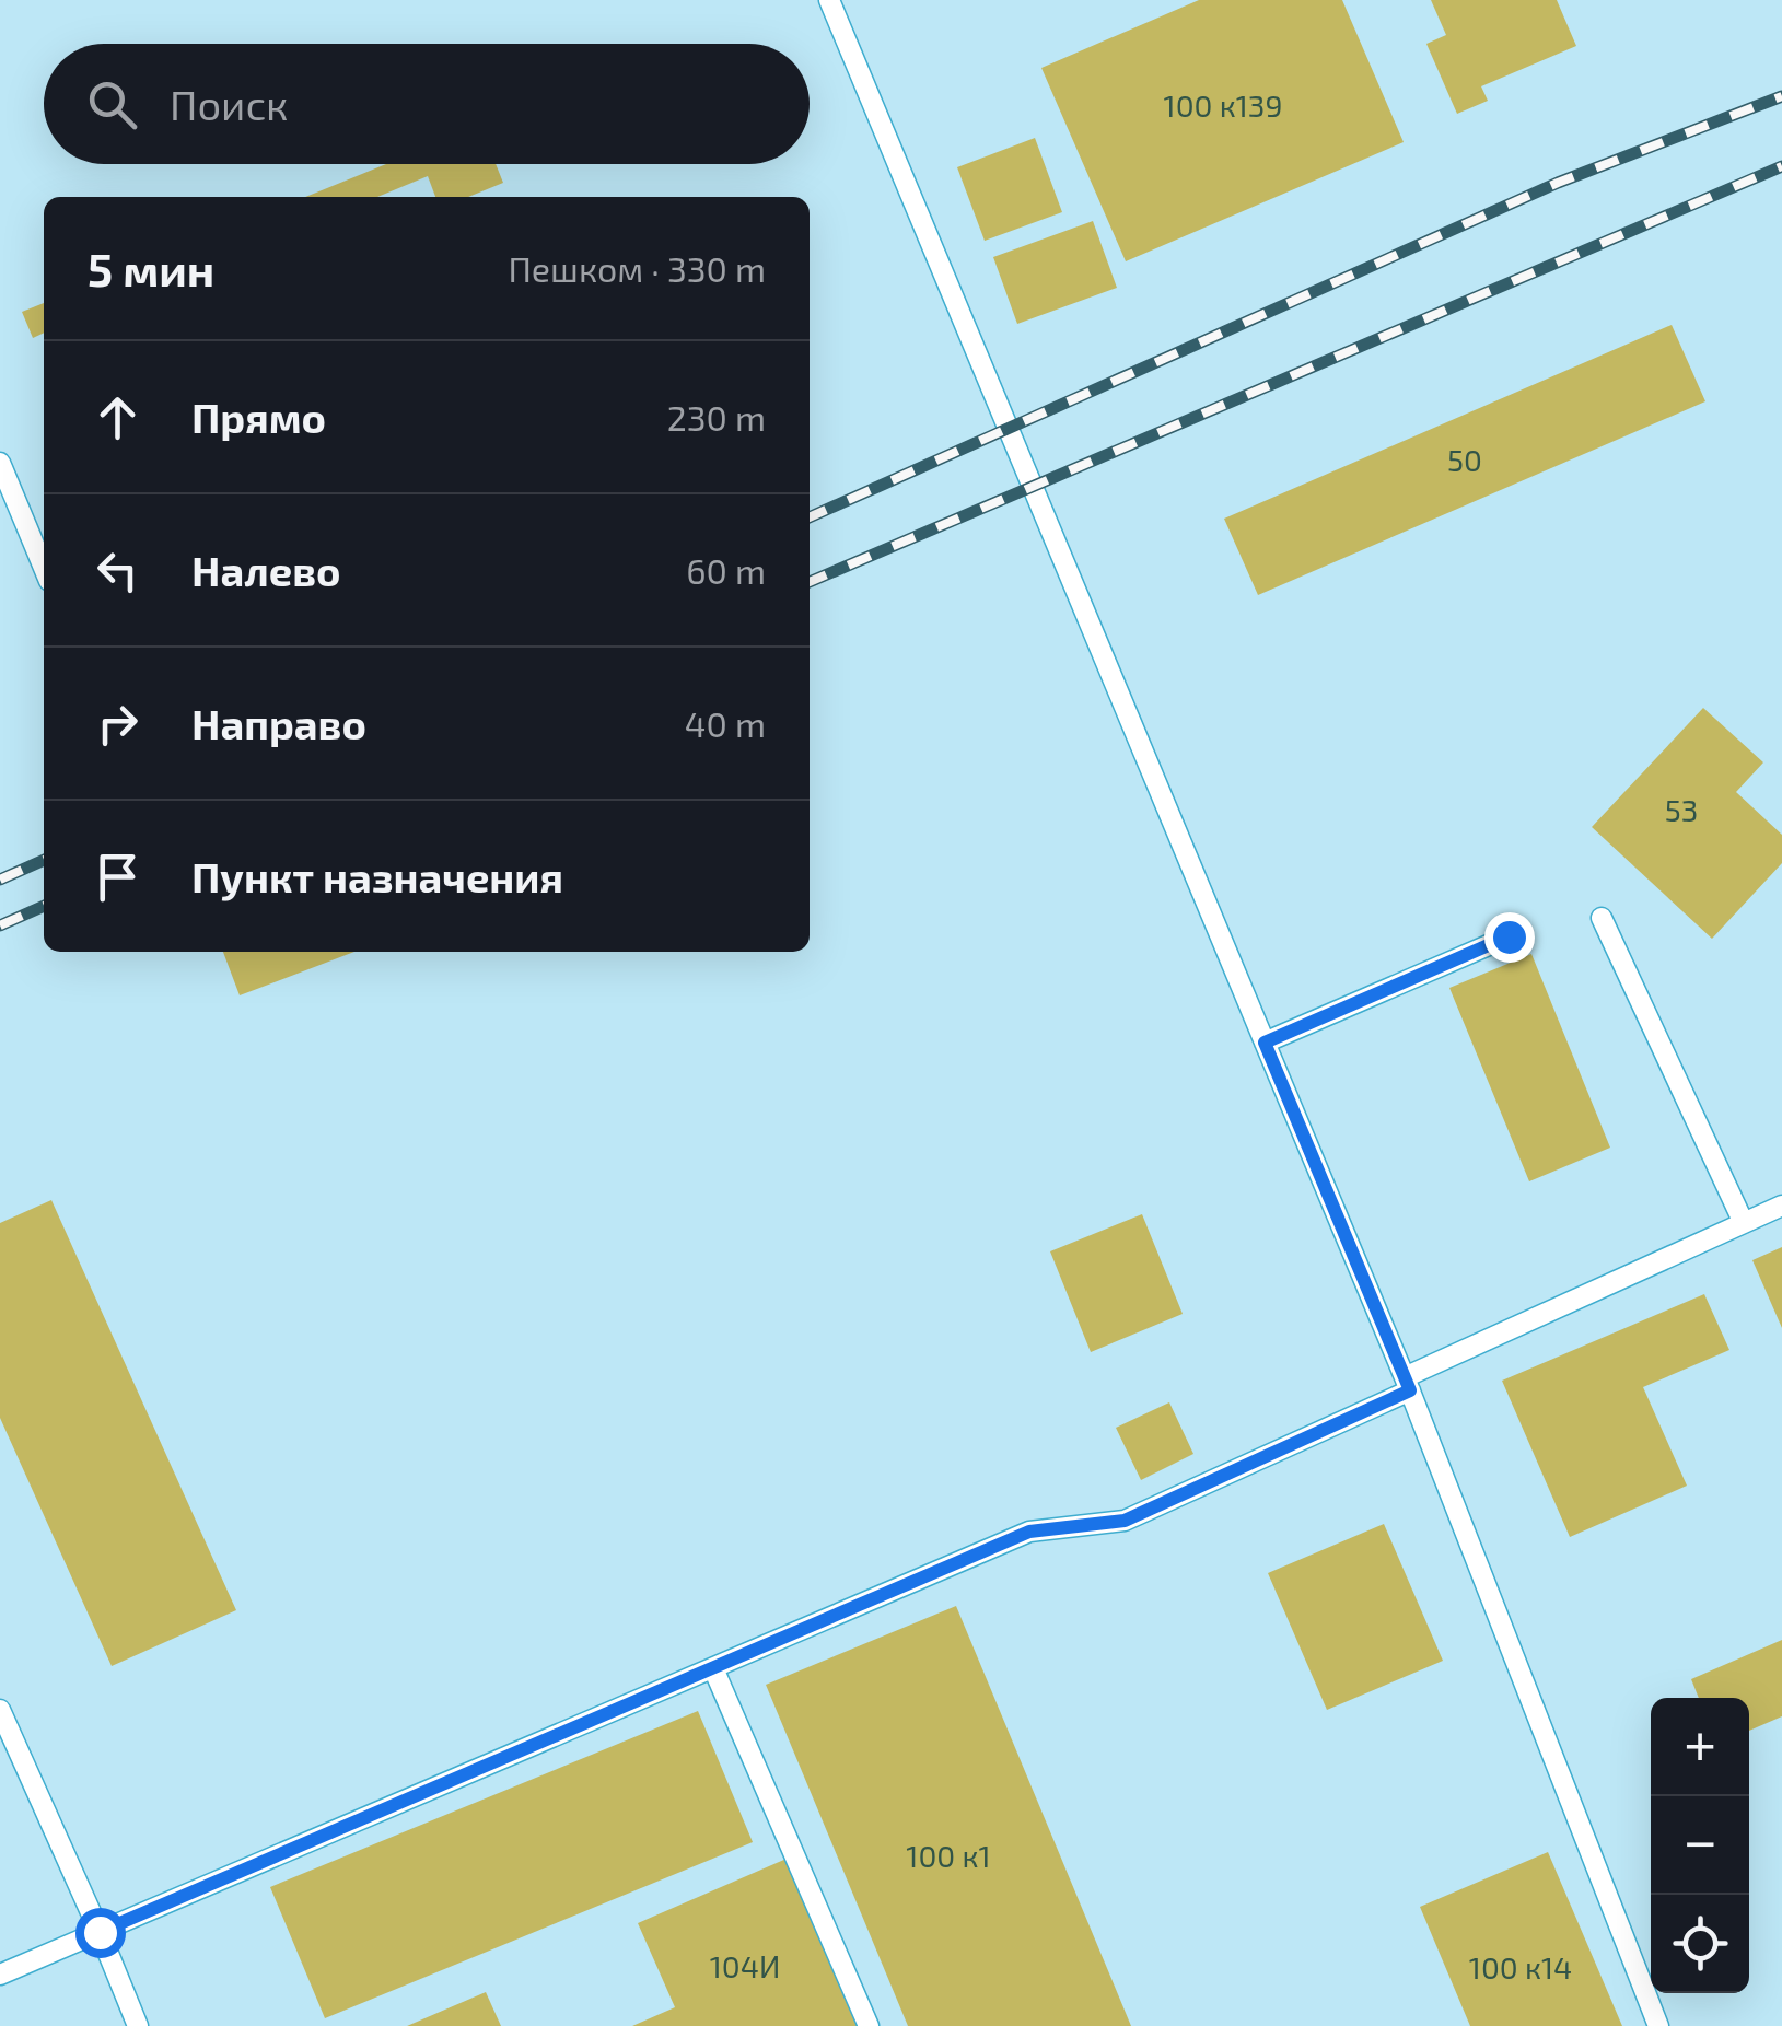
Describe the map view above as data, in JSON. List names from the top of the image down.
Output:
{
  "house_numbers": [
    "100 к139",
    "50",
    "53",
    "100 к1",
    "104И",
    "100 к14"
  ],
  "page": {
    "search": "Поиск",
    "heading": ["5 мин", "Пешком · 330 m"],
    "list": [
      ["Прямо", "230 m"],
      ["Налево", "60 m"],
      ["Направо", "40 m"],
      "Пункт назначения"
    ],
    "map_buttons": ["+", "−"]
  }
}
